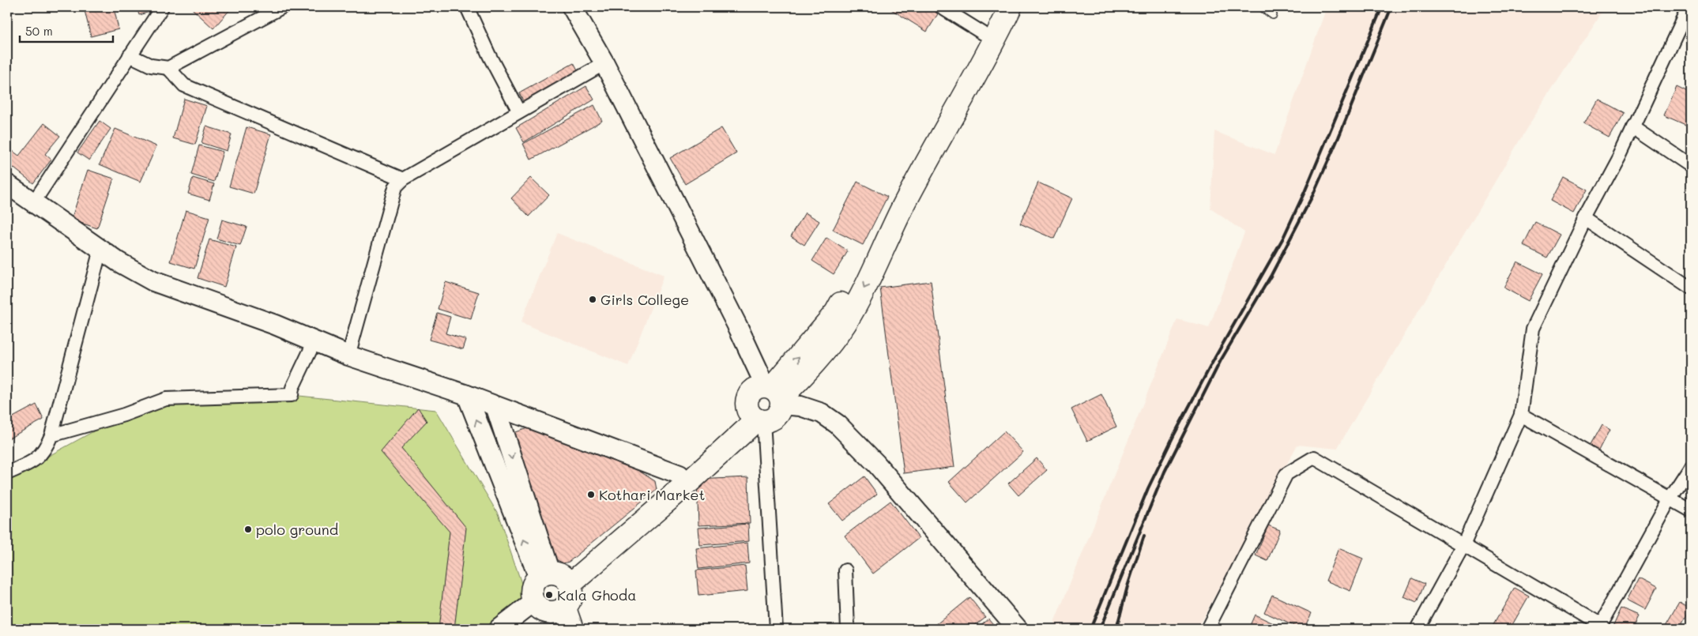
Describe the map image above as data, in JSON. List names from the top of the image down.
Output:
{
  "places": [
    "Girls College",
    "Kothari Market",
    "polo ground",
    "Kala Ghoda"
  ],
  "scale_bar": "50 m"
}
